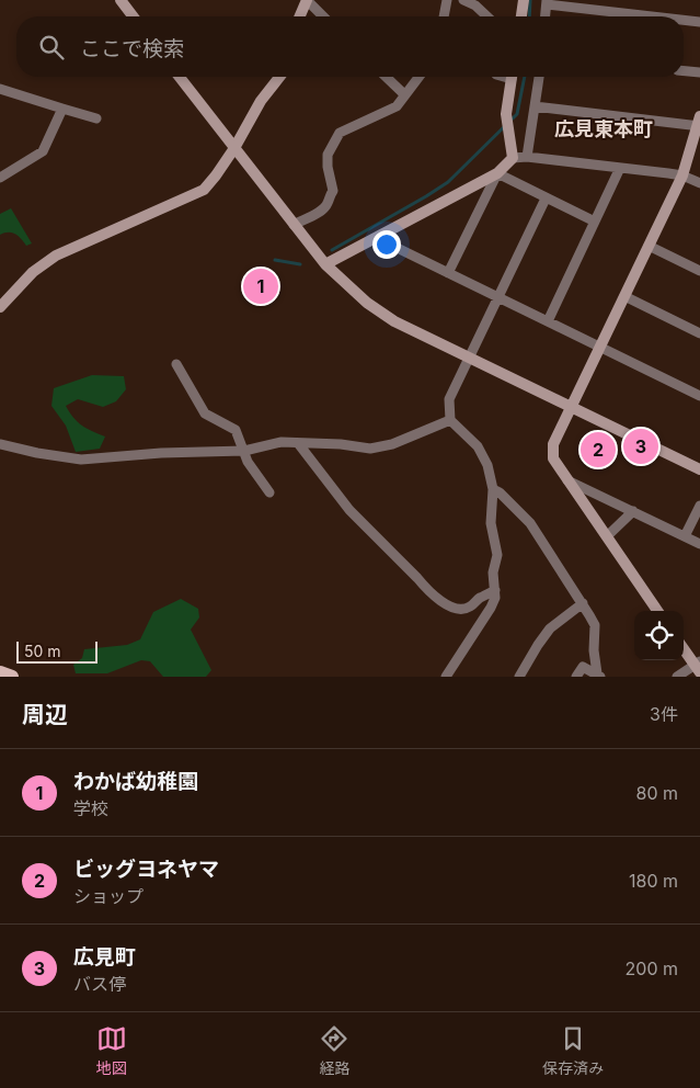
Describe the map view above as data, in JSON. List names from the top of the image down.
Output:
{
  "districts": ["広見東本町"],
  "scale_bar": "50 m",
  "page": {
    "search": "ここで検索",
    "pins": ["1", "3", "2"],
    "scale": "50 m",
    "heading": ["周辺", "3件"],
    "list": [
      {
        "mark": "1",
        "name": "わかば幼稚園",
        "note": "学校",
        "value": "80 m"
      },
      {
        "mark": "2",
        "name": "ビッグヨネヤマ",
        "note": "ショップ",
        "value": "180 m"
      },
      {
        "mark": "3",
        "name": "広見町",
        "note": "バス停",
        "value": "200 m"
      }
    ],
    "nav": ["地図", "経路", "保存済み"]
  }
}
